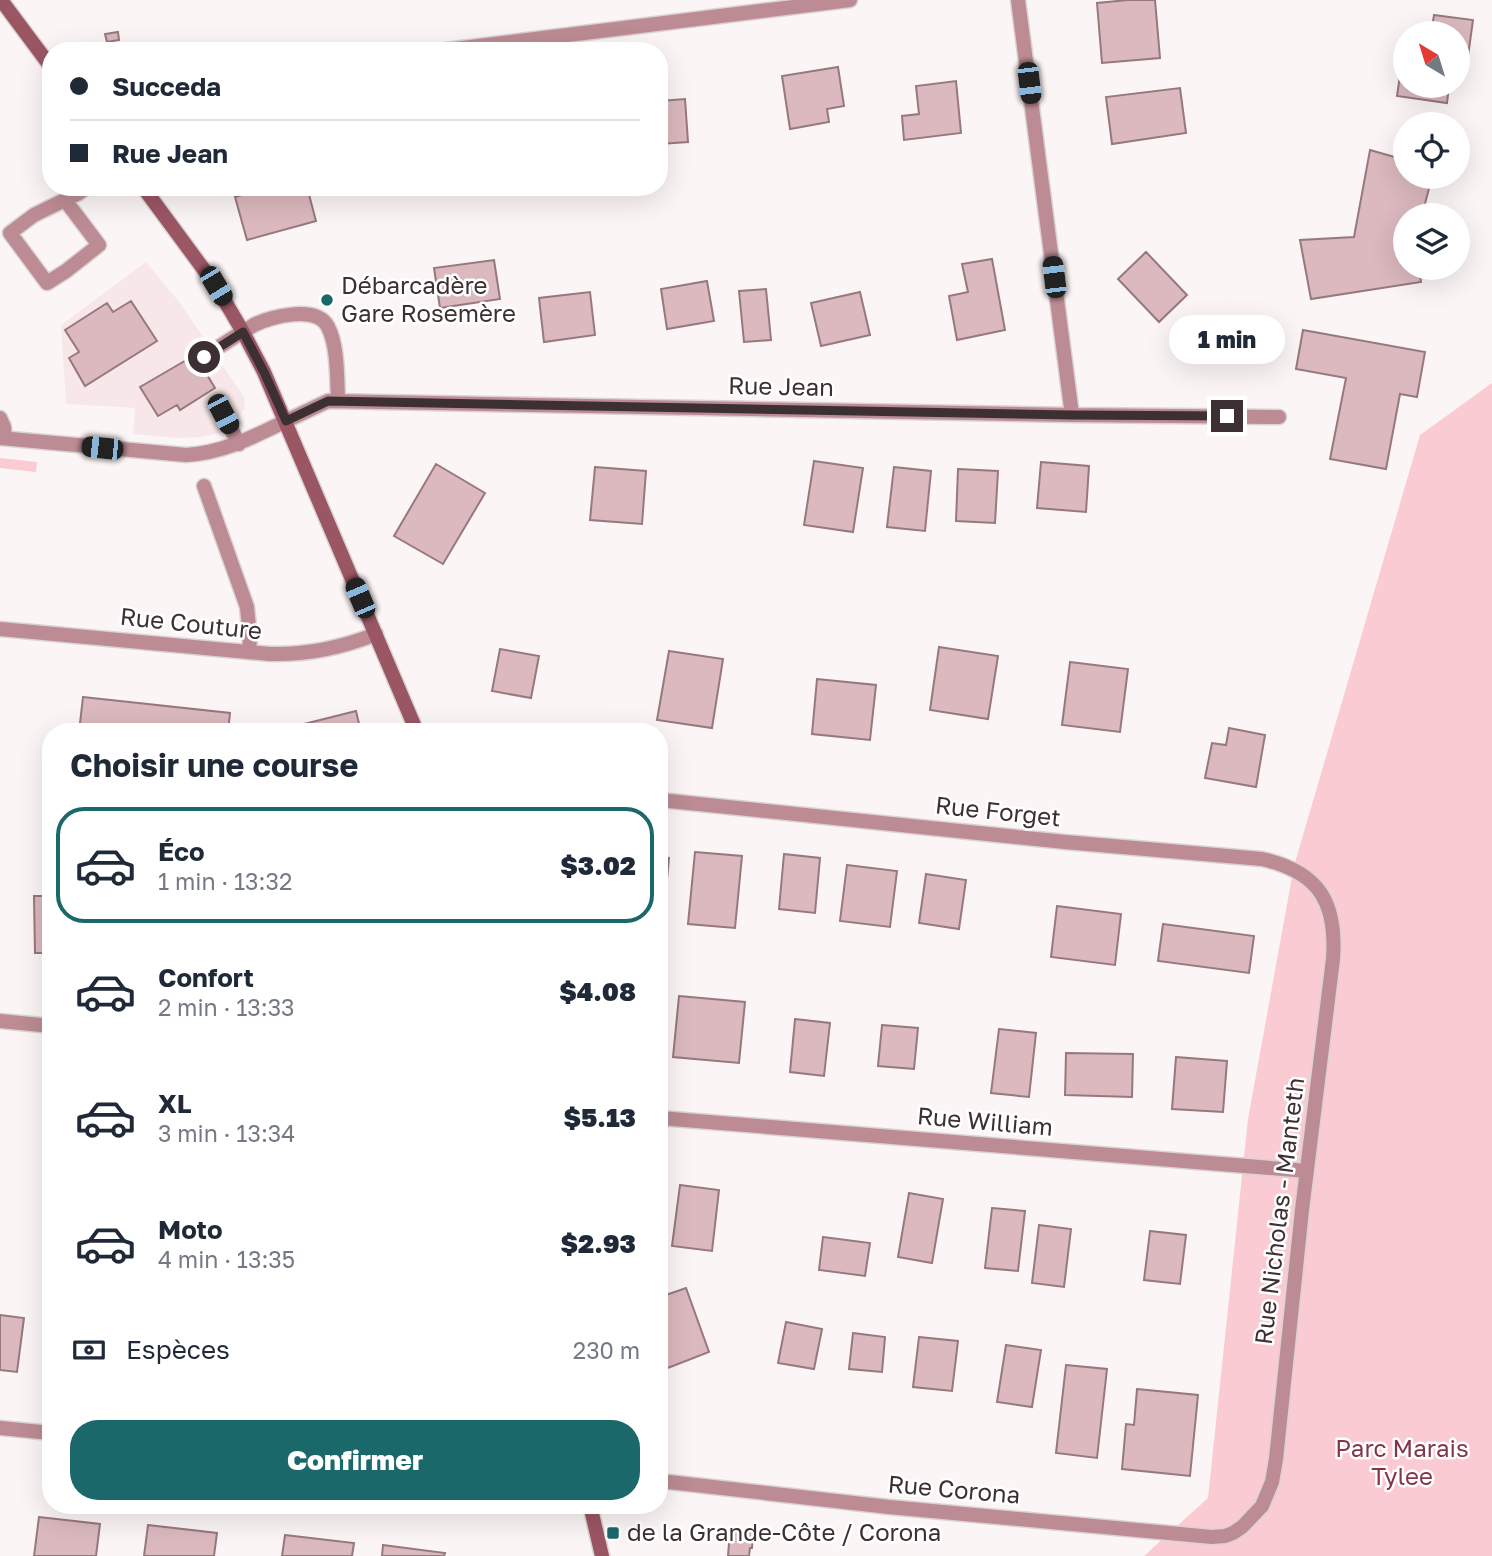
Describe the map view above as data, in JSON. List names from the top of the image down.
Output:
{
  "streets": {
    "street": [
      "Rue Jean",
      "Rue Couture",
      "Rue Forget",
      "Rue William",
      "Rue Nicholas - Manteth",
      "Rue Corona"
    ]
  },
  "crossings": [
    ["Rue Forget", "Rue Nicholas - Manteth"],
    ["Rue William", "Rue Nicholas - Manteth"],
    ["Rue Nicholas - Manteth", "Rue Corona"]
  ],
  "parks": ["Parc Marais Tylee"],
  "places": {
    "other": ["Débarcadère Gare Rosemère"],
    "transit": ["de la Grande-Côte / Corona"]
  },
  "north": "top left",
  "page": {
    "banner": ["Succeda", "Rue Jean"],
    "bubble": "1 min",
    "heading": "Choisir une course",
    "list": [
      {
        "name": "Éco",
        "note": "1 min · 13:32",
        "value": "$3.02"
      },
      {
        "name": "Confort",
        "note": "2 min · 13:33",
        "value": "$4.08"
      },
      {
        "name": "XL",
        "note": "3 min · 13:34",
        "value": "$5.13"
      },
      {
        "name": "Moto",
        "note": "4 min · 13:35",
        "value": "$2.93"
      }
    ],
    "pay": ["Espèces", "230 m"],
    "buttons": "Confirmer"
  }
}
